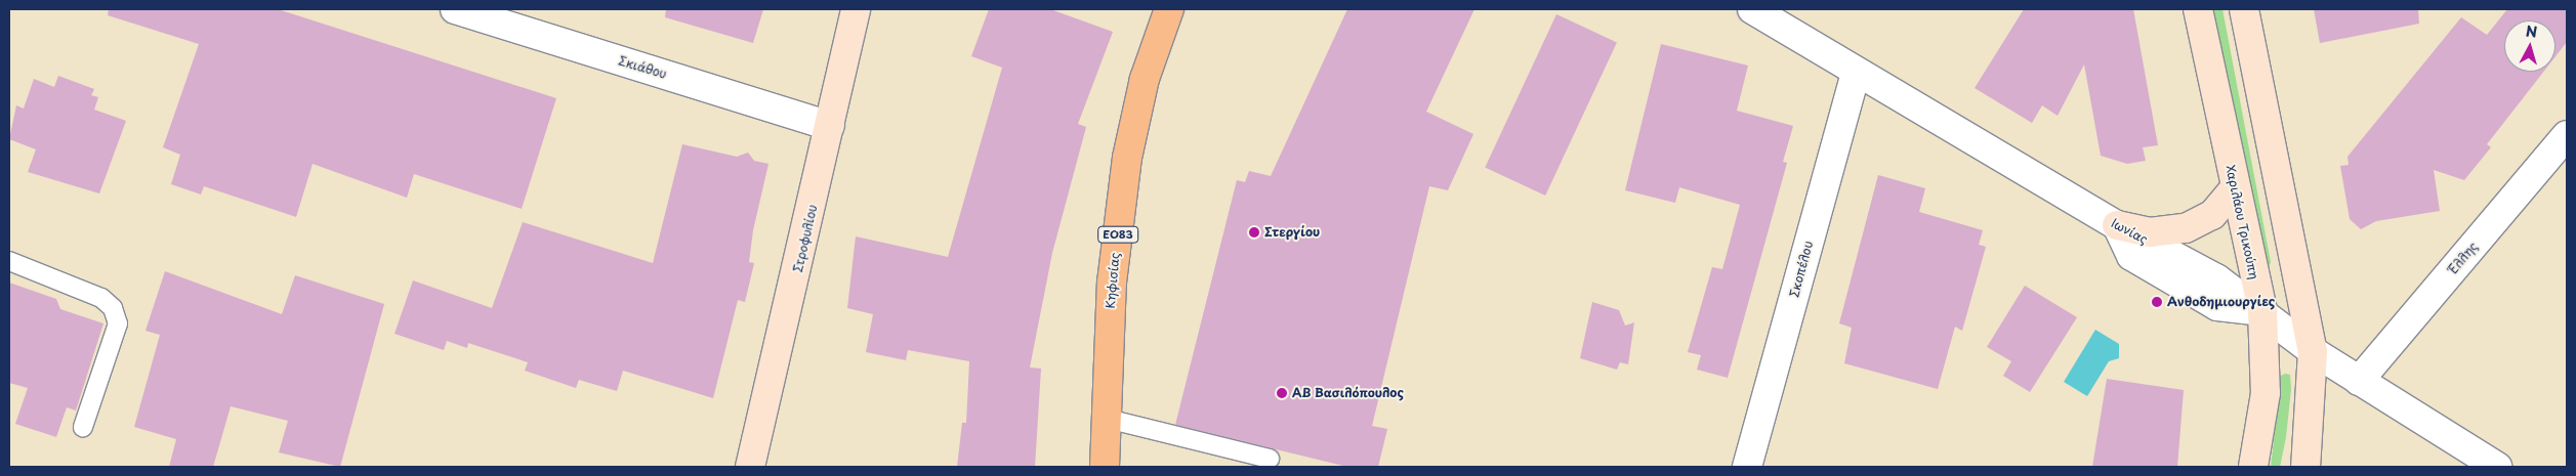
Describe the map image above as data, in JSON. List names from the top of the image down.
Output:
{
  "streets": {
    "main road": ["ΕΟ83", "Κηφισίας"],
    "street": [
      "Σκιάθου",
      "Χαριλάου Τρικούπη",
      "Ιωνίας",
      "Στροφυλίου",
      "Έλλης",
      "Σκοπέλου"
    ]
  },
  "crossings": [
    ["Σκιάθου", "Στροφυλίου"],
    ["Χαριλάου Τρικούπη", "Ιωνίας"],
    ["Ιωνίας", "Έλλης"],
    ["Ιωνίας", "Σκοπέλου"]
  ],
  "places": ["Στεργίου", "Ανθοδημιουργίες", "ΑΒ Βασιλόπουλος"],
  "north": "top"
}
